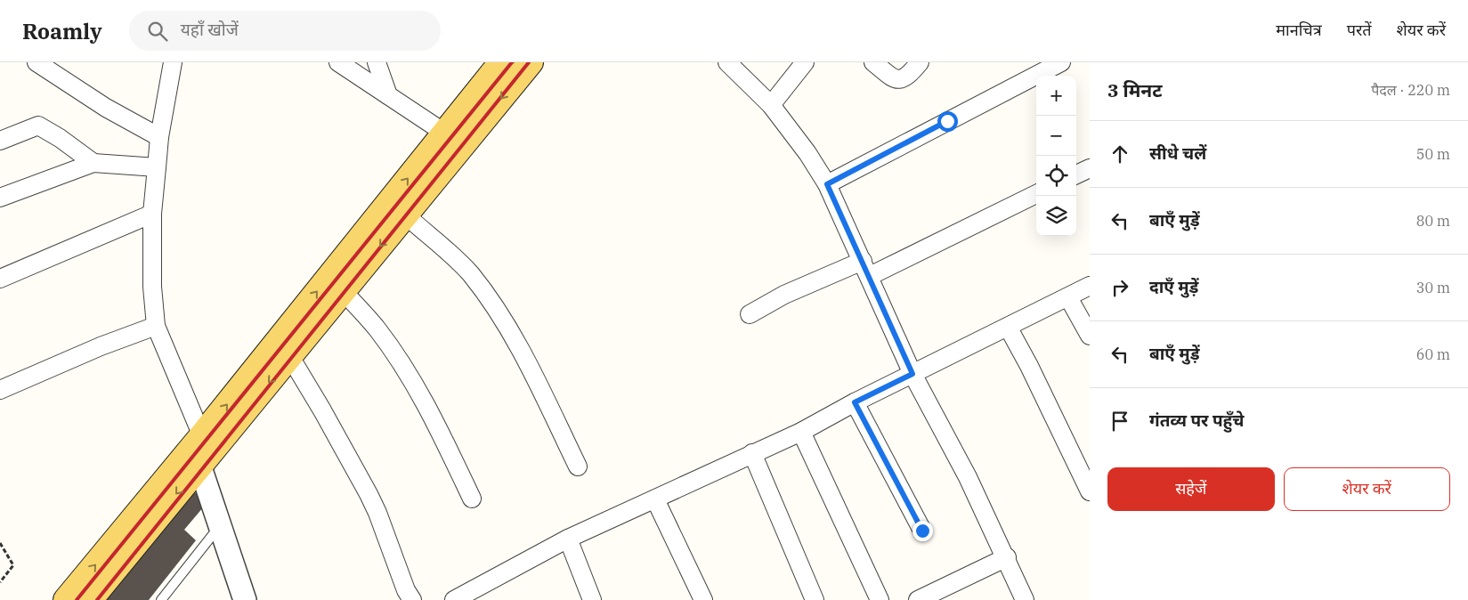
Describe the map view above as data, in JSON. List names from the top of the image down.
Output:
{
  "page": {
    "header": "Roamly",
    "search": "यहाँ खोजें",
    "nav": ["मानचित्र", "परतें", "शेयर करें"],
    "heading": ["3 मिनट", "पैदल · 220 m"],
    "map_buttons": ["+", "−"],
    "list": [
      ["सीधे चलें", "50 m"],
      ["बाएँ मुड़ें", "80 m"],
      ["दाएँ मुड़ें", "30 m"],
      ["बाएँ मुड़ें", "60 m"],
      "गंतव्य पर पहुँचे"
    ],
    "buttons": ["सहेजें", "शेयर करें"]
  }
}
